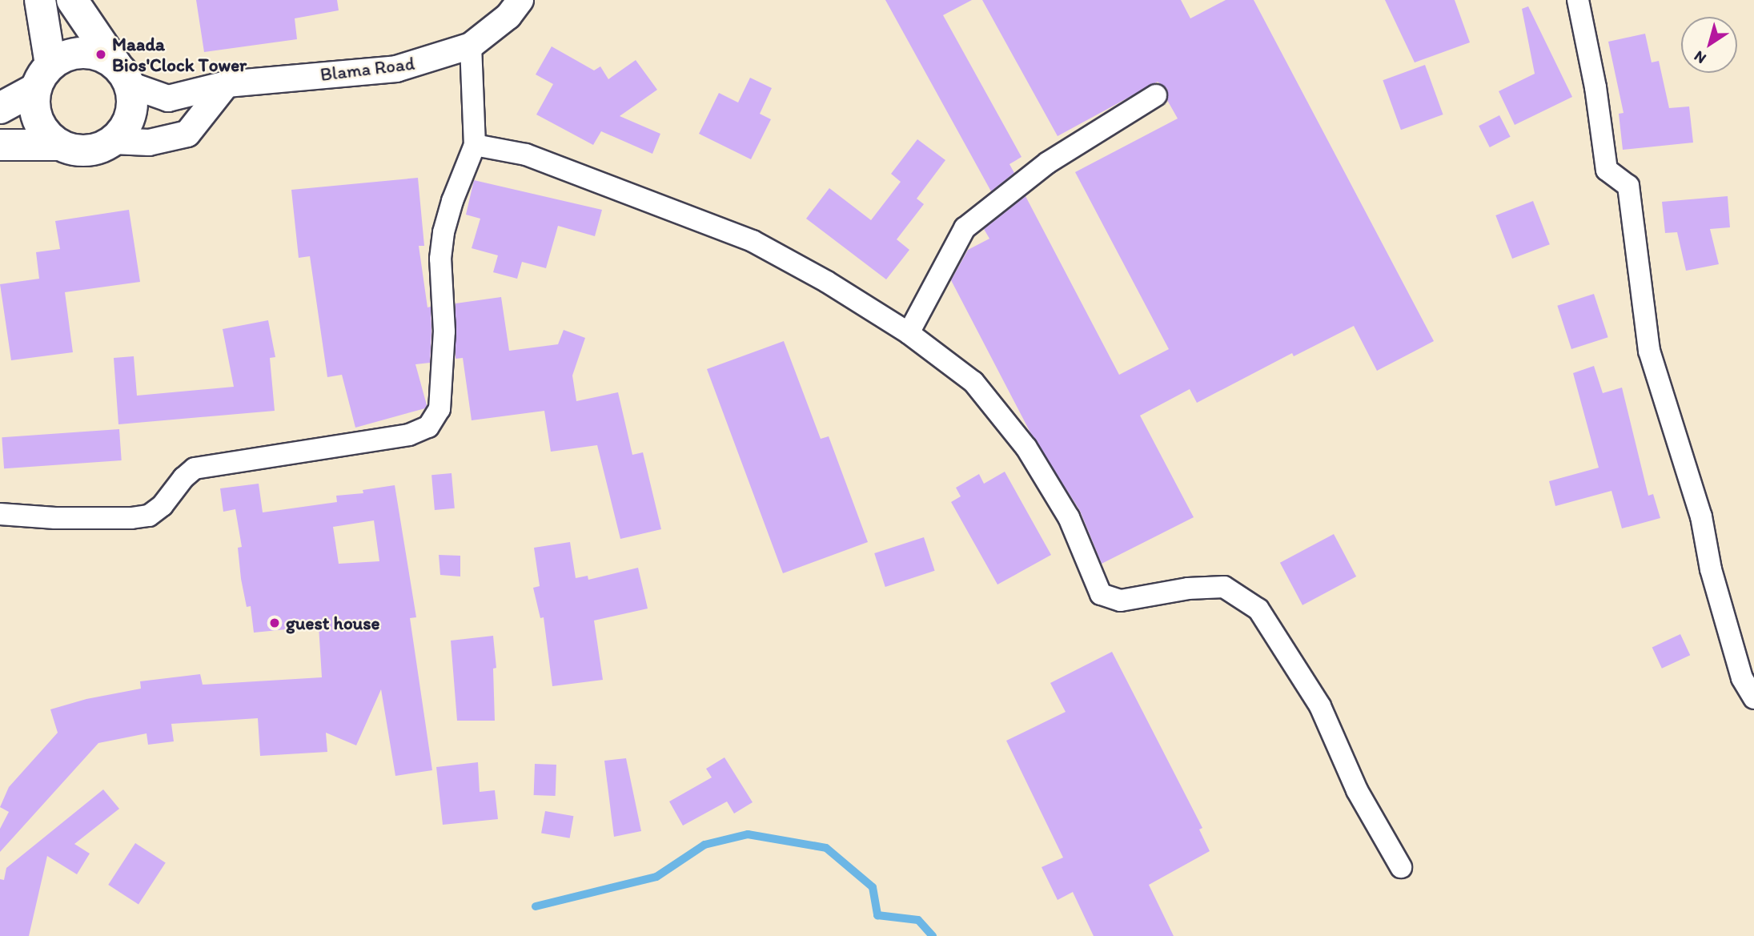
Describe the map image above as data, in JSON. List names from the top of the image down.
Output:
{
  "streets": {
    "street": ["Blama Road"]
  },
  "places": ["Maada Bios'Clock Tower", "guest house"],
  "north": "bottom left"
}
